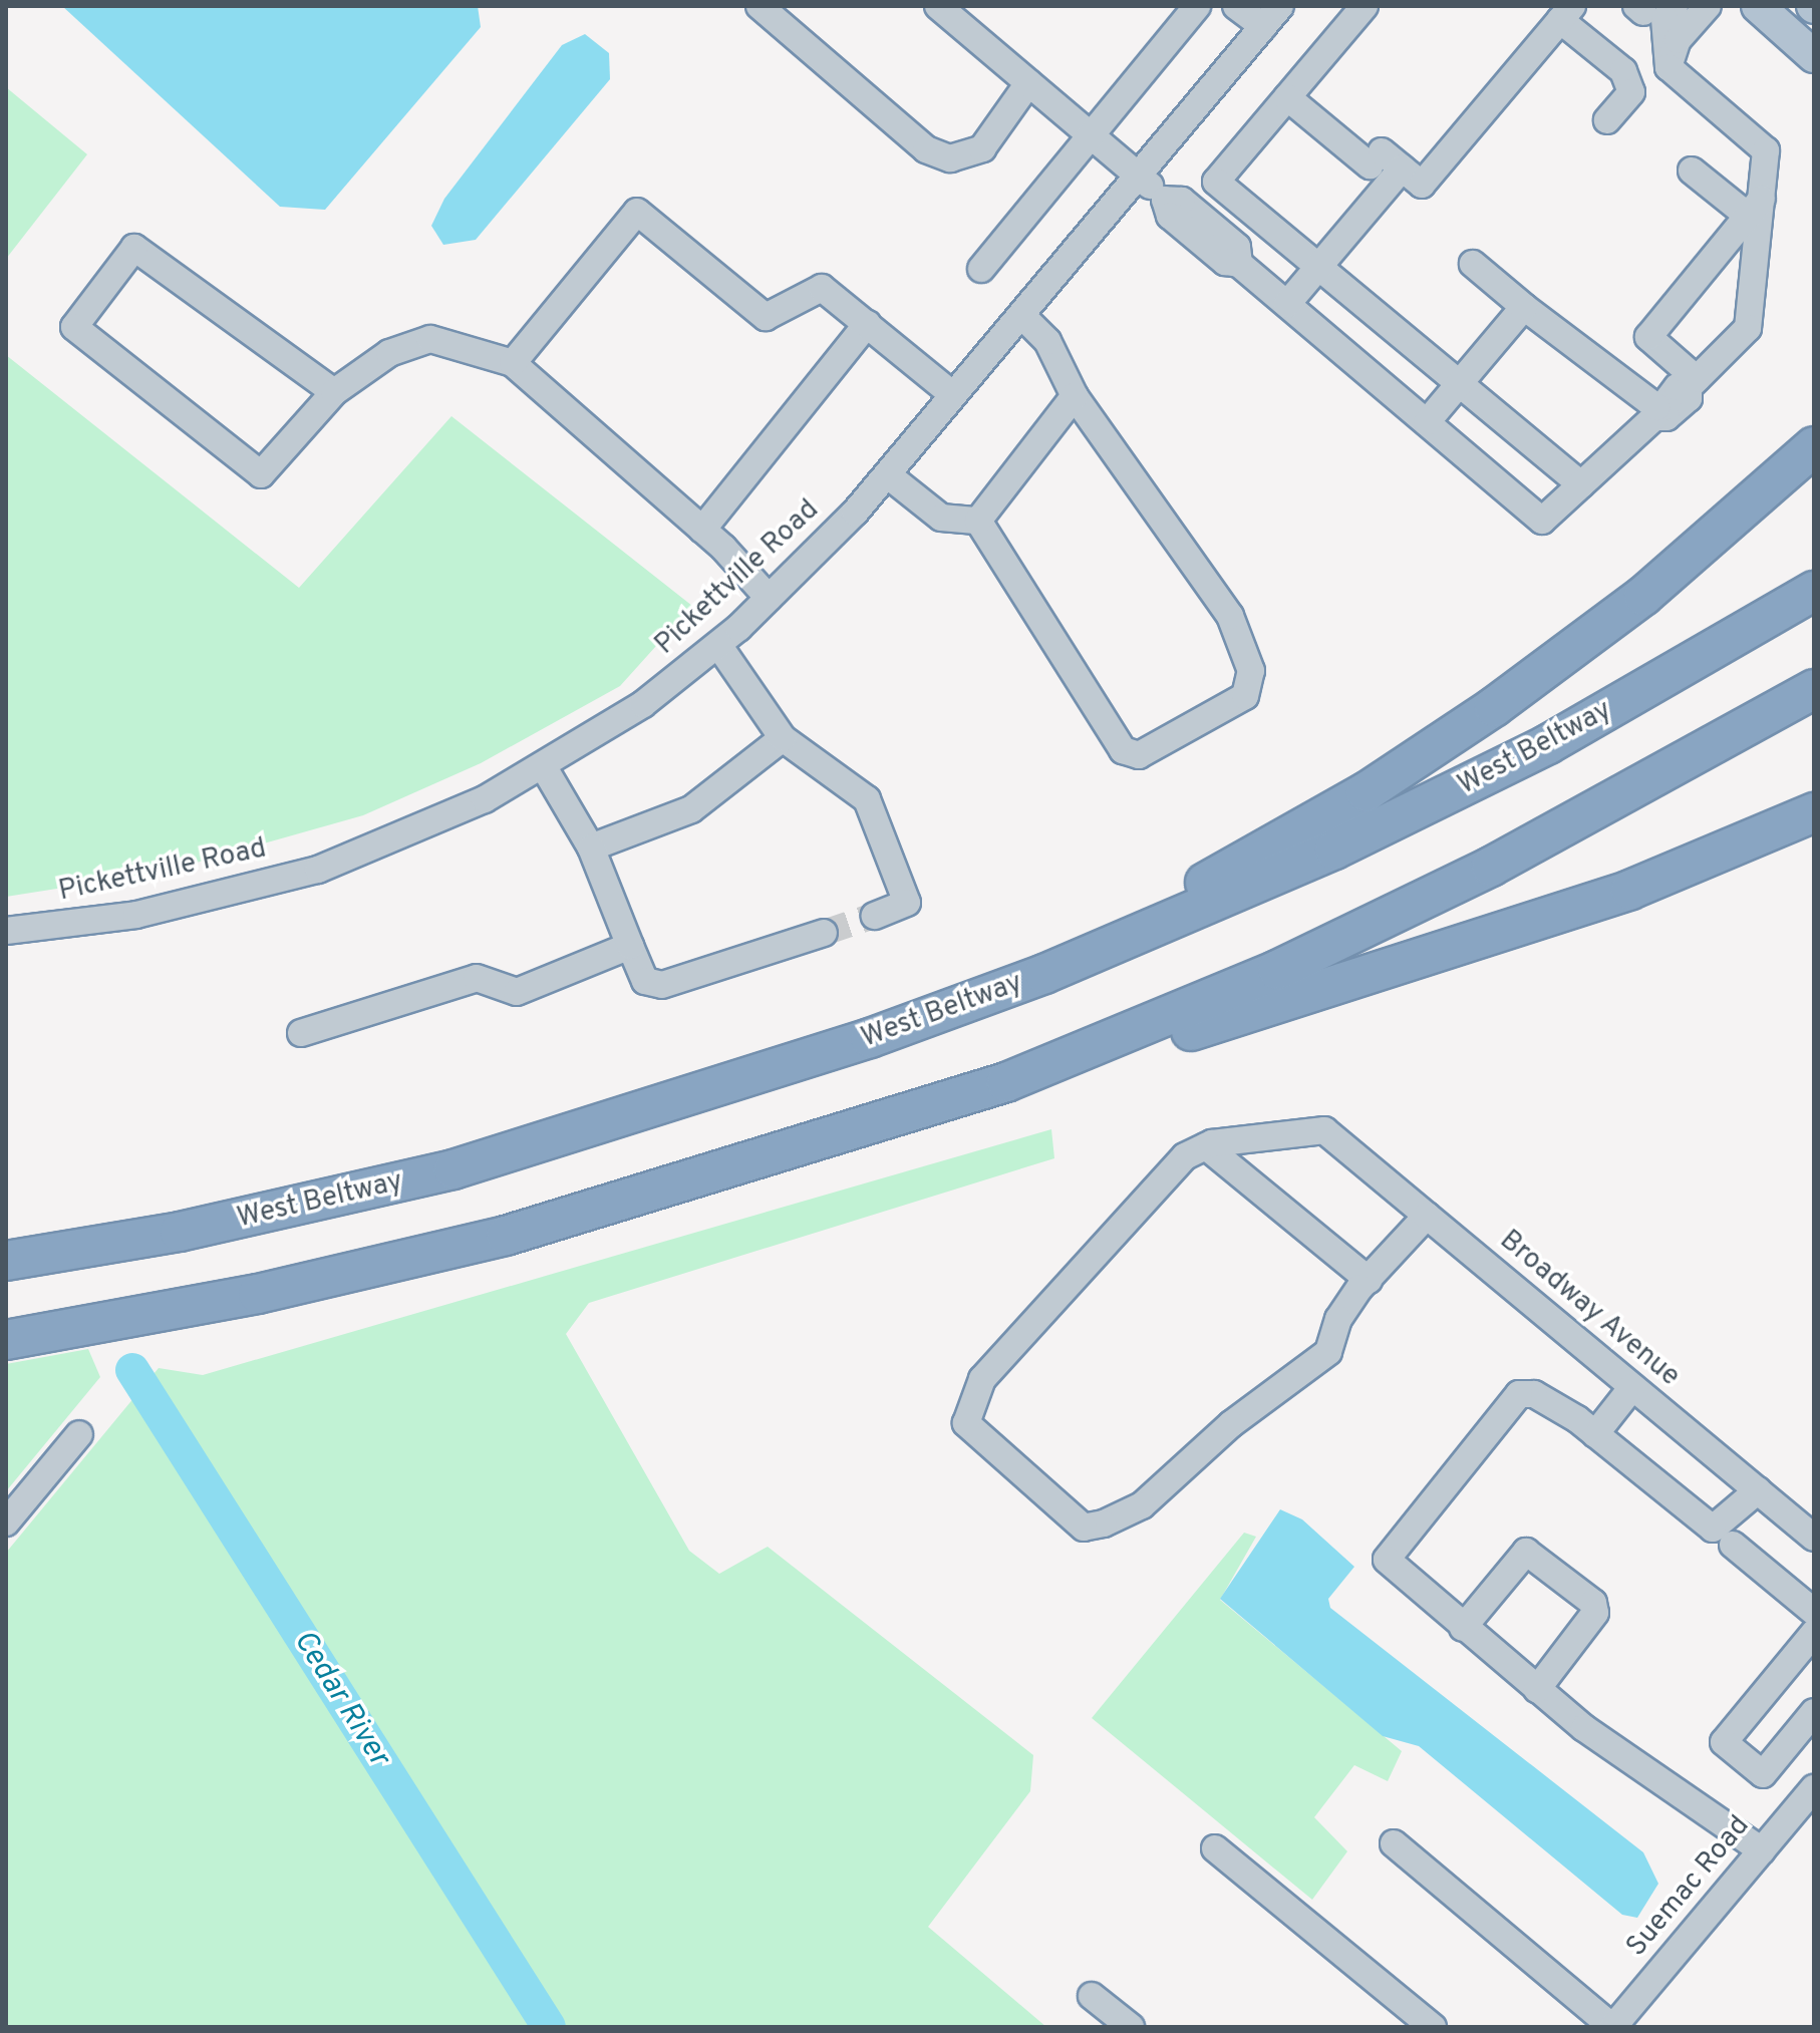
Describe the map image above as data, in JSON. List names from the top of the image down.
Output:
{
  "streets": {
    "highway": ["West Beltway"],
    "street": ["Pickettville Road", "Broadway Avenue", "Suemac Road"]
  },
  "water": ["Cedar River"]
}
